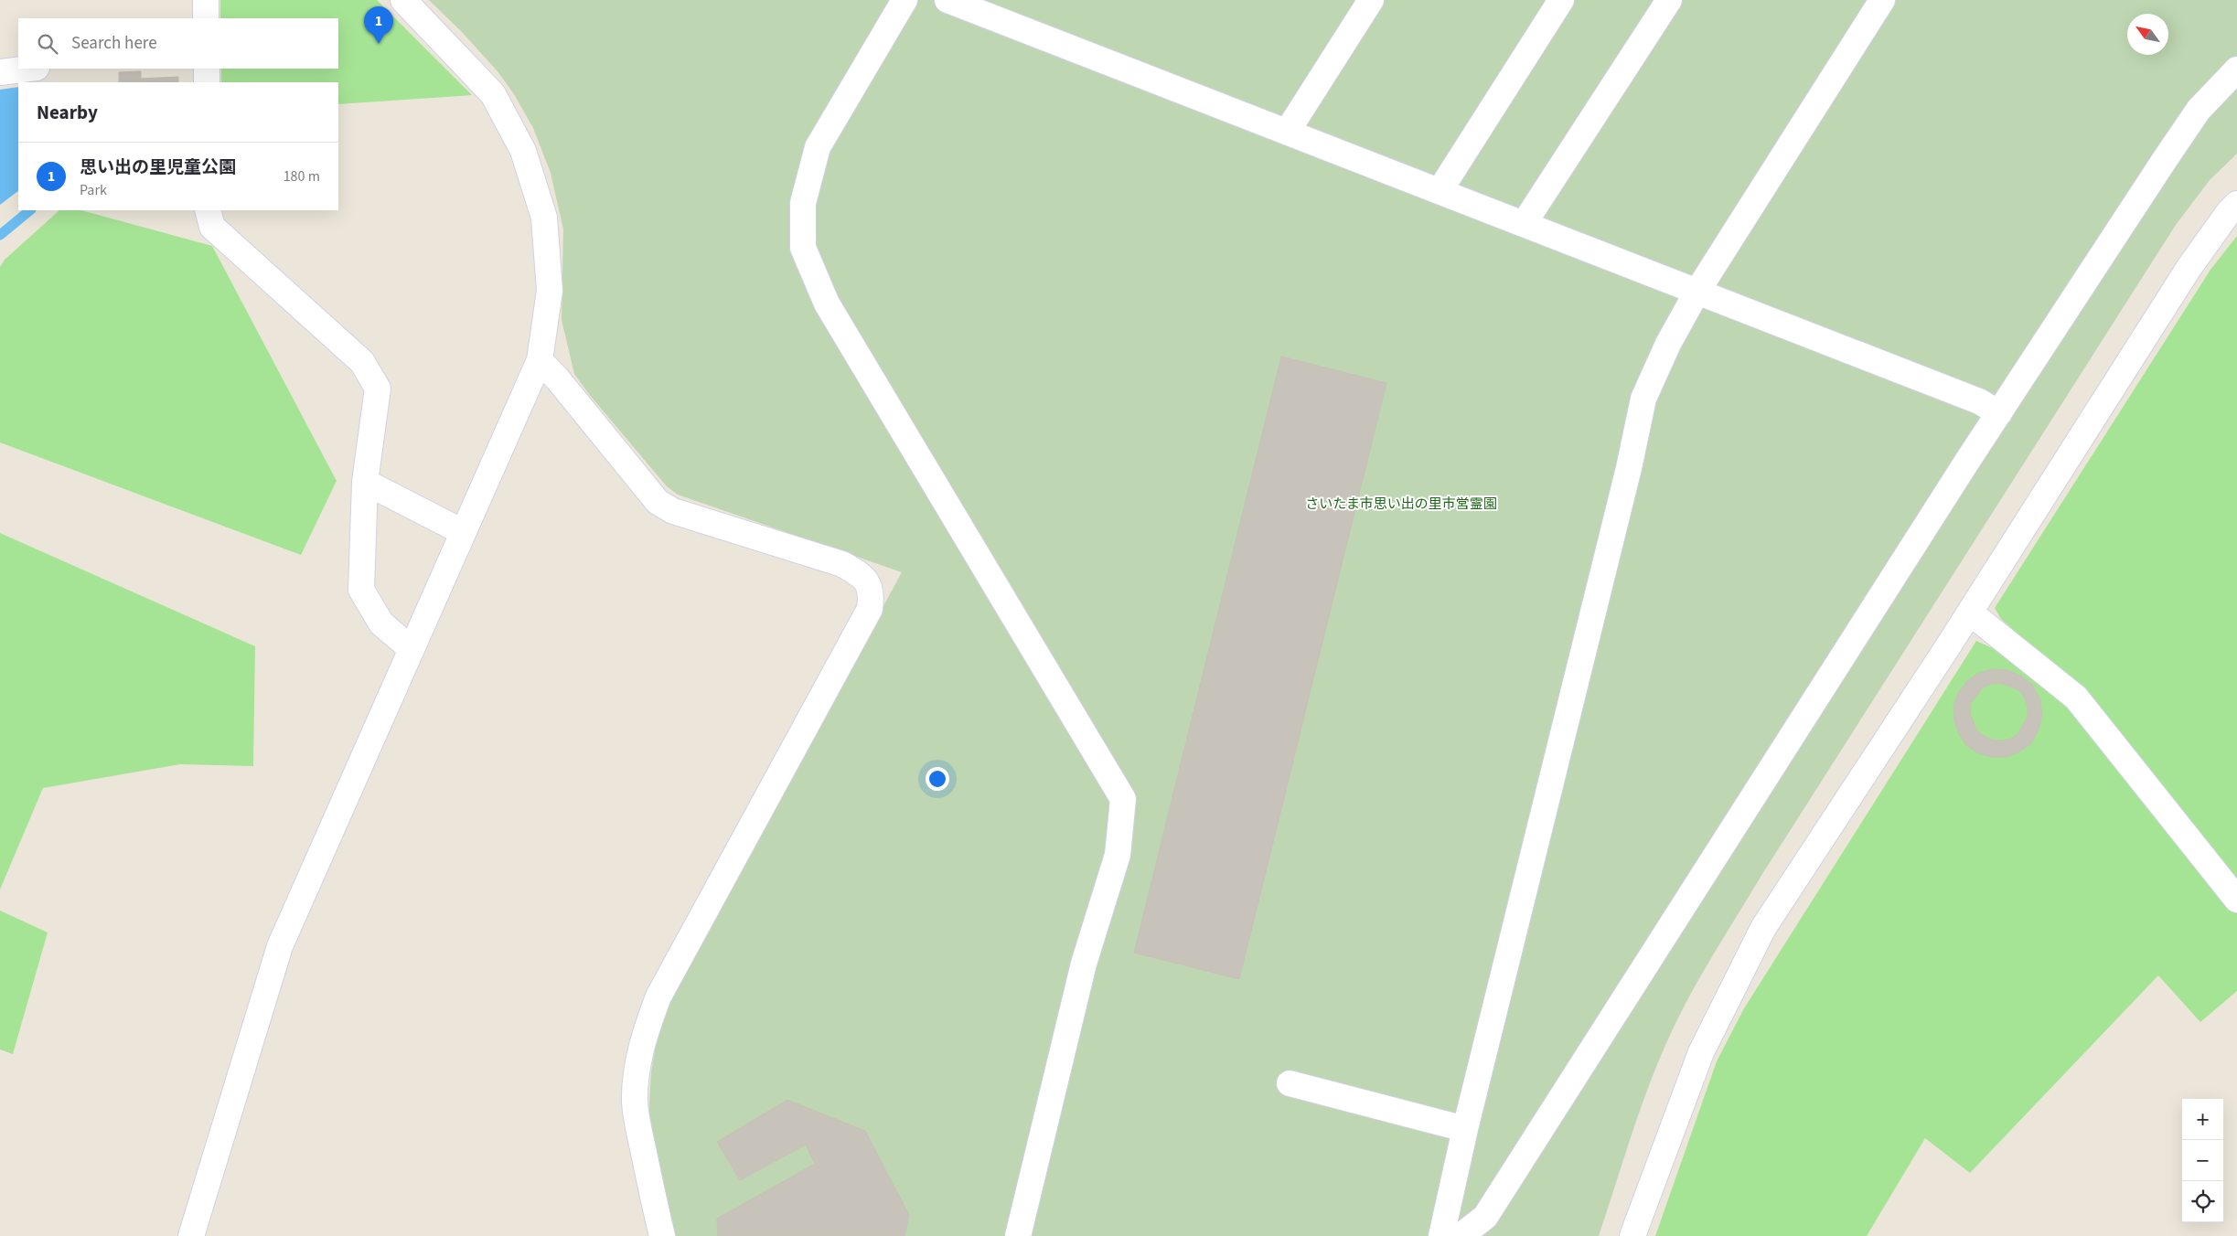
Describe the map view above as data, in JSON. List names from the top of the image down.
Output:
{
  "parks": ["さいたま市思い出の里市営霊園"],
  "north": "top left",
  "page": {
    "pins": "1",
    "search": "Search here",
    "heading": "Nearby",
    "list": [
      {
        "mark": "1",
        "name": "思い出の里児童公園",
        "note": "Park",
        "value": "180 m"
      }
    ],
    "map_buttons": ["+", "−"]
  }
}
